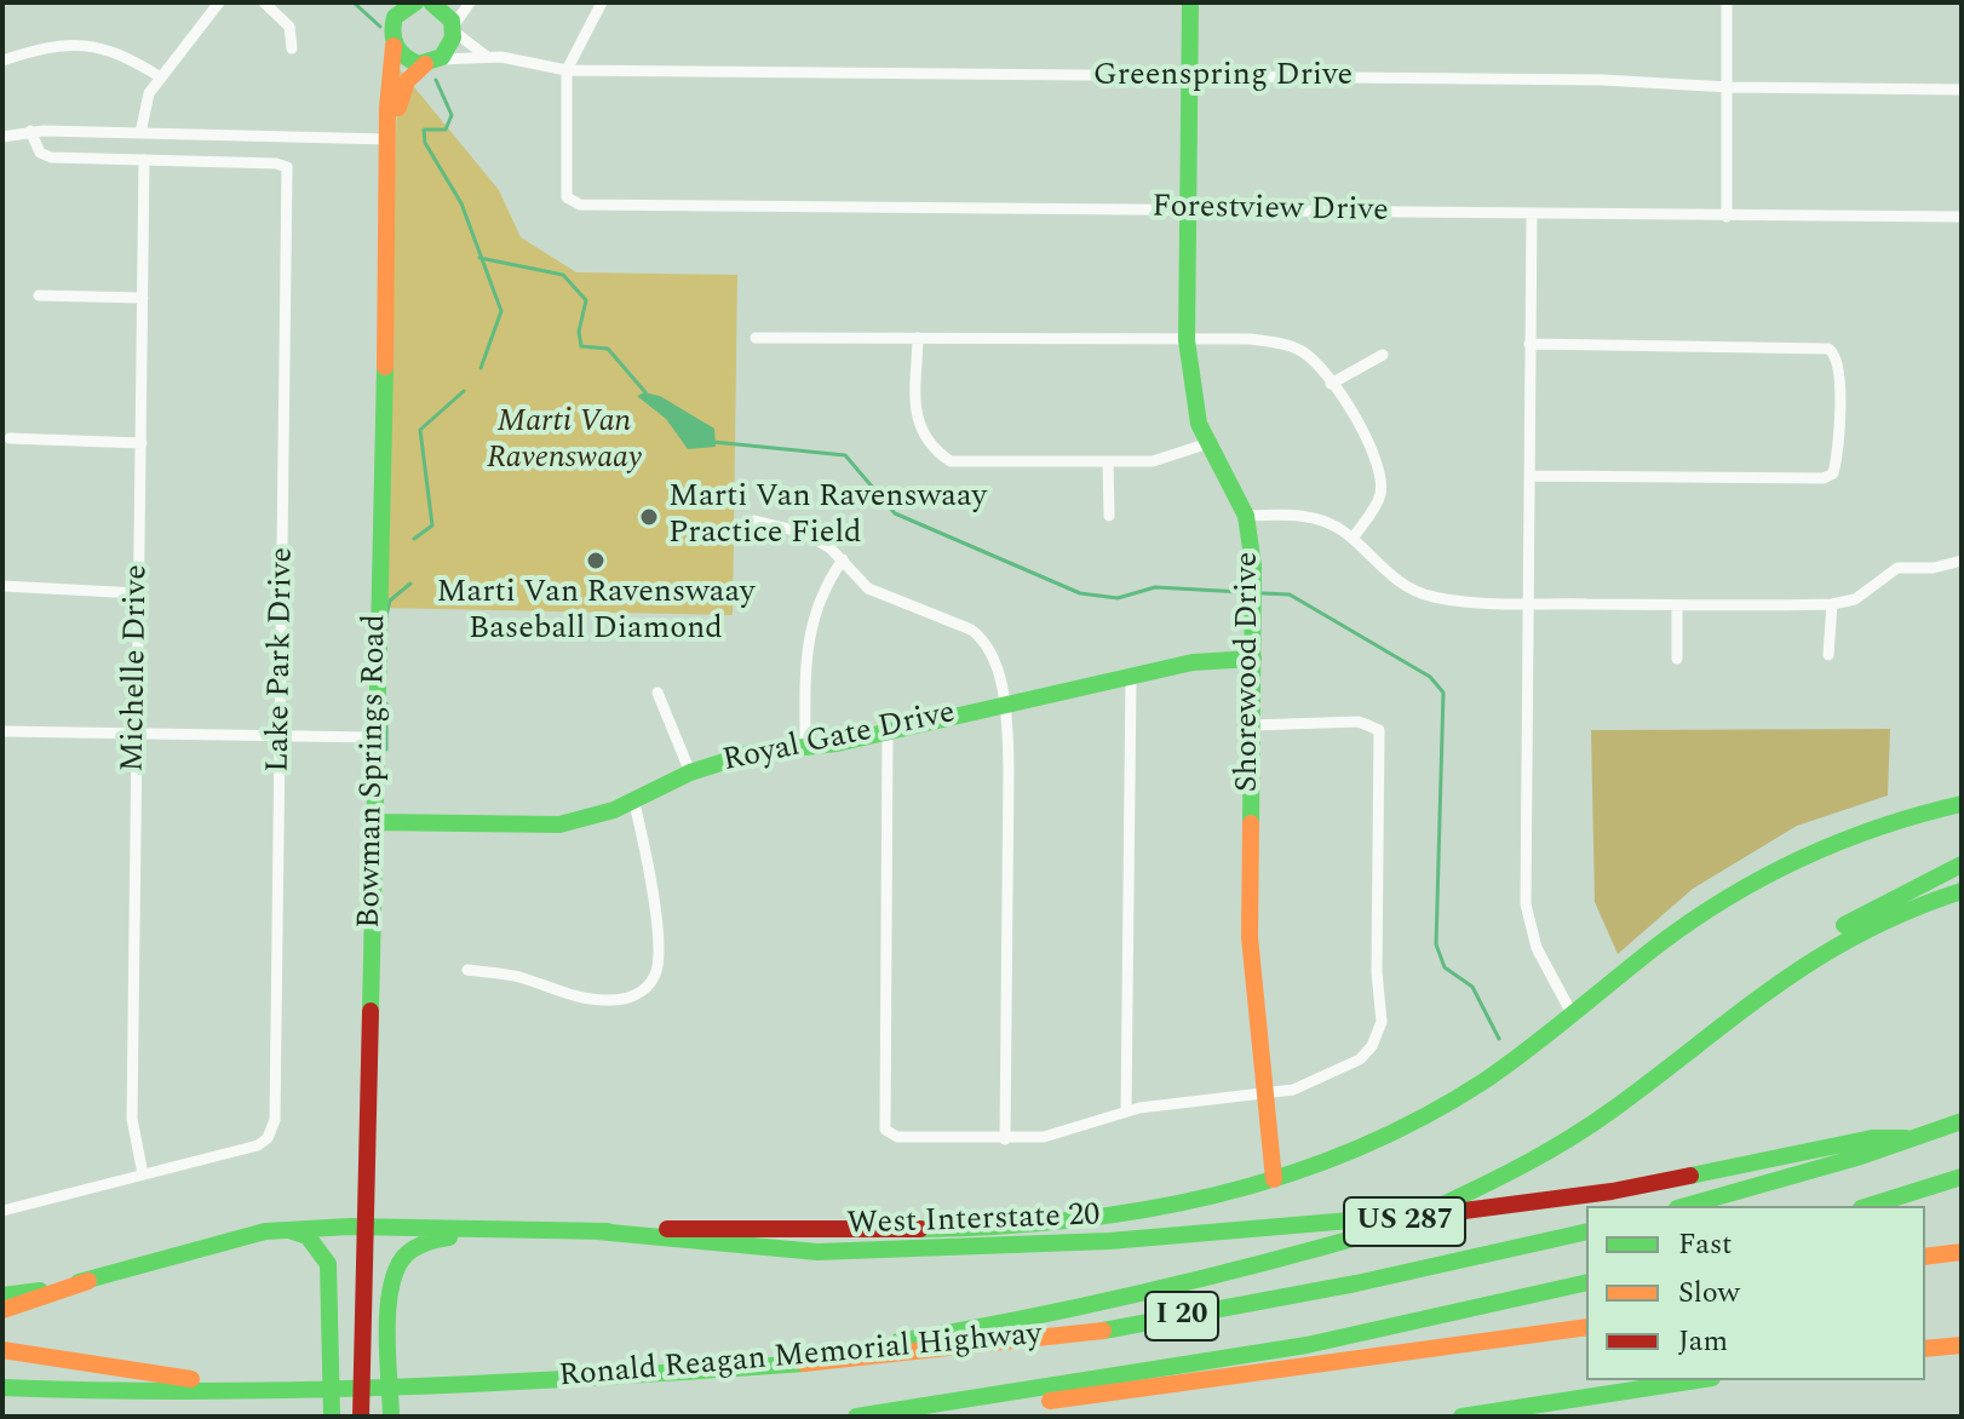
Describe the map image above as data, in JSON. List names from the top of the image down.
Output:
{
  "streets": {
    "main road": [
      "Shorewood Drive",
      "Royal Gate Drive",
      "Bowman Springs Road",
      "West Interstate 20",
      "US 287",
      "I 20",
      "Ronald Reagan Memorial Highway"
    ],
    "street": [
      "Greenspring Drive",
      "Forestview Drive",
      "Lake Park Drive",
      "Michelle Drive"
    ]
  },
  "crossings": [
    ["Greenspring Drive", "Forestview Drive"],
    ["Greenspring Drive", "Shorewood Drive"],
    ["Greenspring Drive", "Bowman Springs Road"],
    ["Forestview Drive", "Shorewood Drive"],
    ["Lake Park Drive", "Michelle Drive"],
    ["Shorewood Drive", "Royal Gate Drive"],
    ["Shorewood Drive", "West Interstate 20"],
    ["Royal Gate Drive", "Bowman Springs Road"],
    ["Bowman Springs Road", "West Interstate 20"],
    ["US 287", "Ronald Reagan Memorial Highway"]
  ],
  "parks": ["Marti Van Ravenswaay"],
  "places": ["Marti Van Ravenswaay Practice Field", "Marti Van Ravenswaay Baseball Diamond"],
  "legend": ["Fast", "Slow", "Jam"]
}
